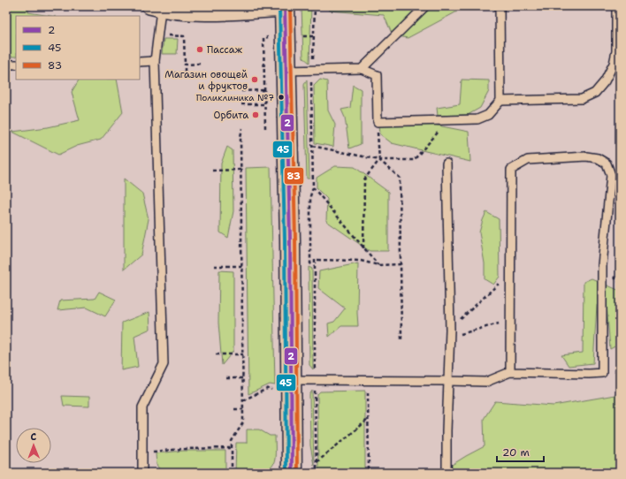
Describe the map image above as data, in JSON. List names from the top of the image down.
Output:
{
  "places": [
    "Пассаж",
    "Магазин овощей и фруктов",
    "Поликлиника №7",
    "Орбита"
  ],
  "lines": ["transit line 2", "transit line 45", "transit line 83"],
  "legend": ["2", "45", "83"],
  "scale_bar": "20 m",
  "north": "top"
}
